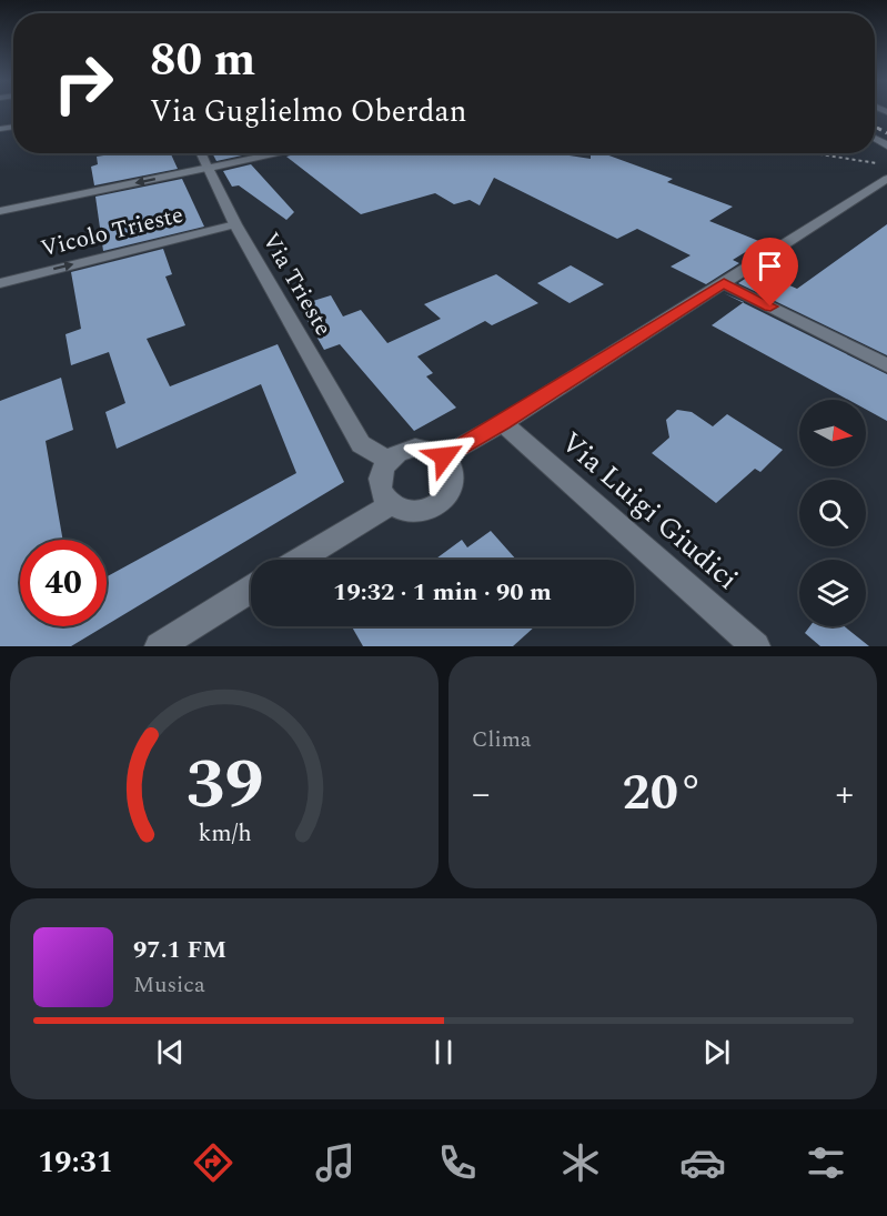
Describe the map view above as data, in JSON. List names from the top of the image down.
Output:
{
  "streets": {
    "street": ["Vicolo Trieste", "Via Trieste", "Via Luigi Giudici"]
  },
  "crossings": [
    ["Vicolo Trieste", "Via Trieste"]
  ],
  "north": "right",
  "page": {
    "turn": ["80 m", "Via Guglielmo Oberdan"],
    "limit": "40",
    "trip": "19:32 · 1 min · 90 m",
    "tile": "Clima",
    "heat": ["−", "20°", "+"],
    "song": ["97.1 FM", "Musica"],
    "tabs": "19:31",
    "gauge": ["39", "km/h"]
  }
}
